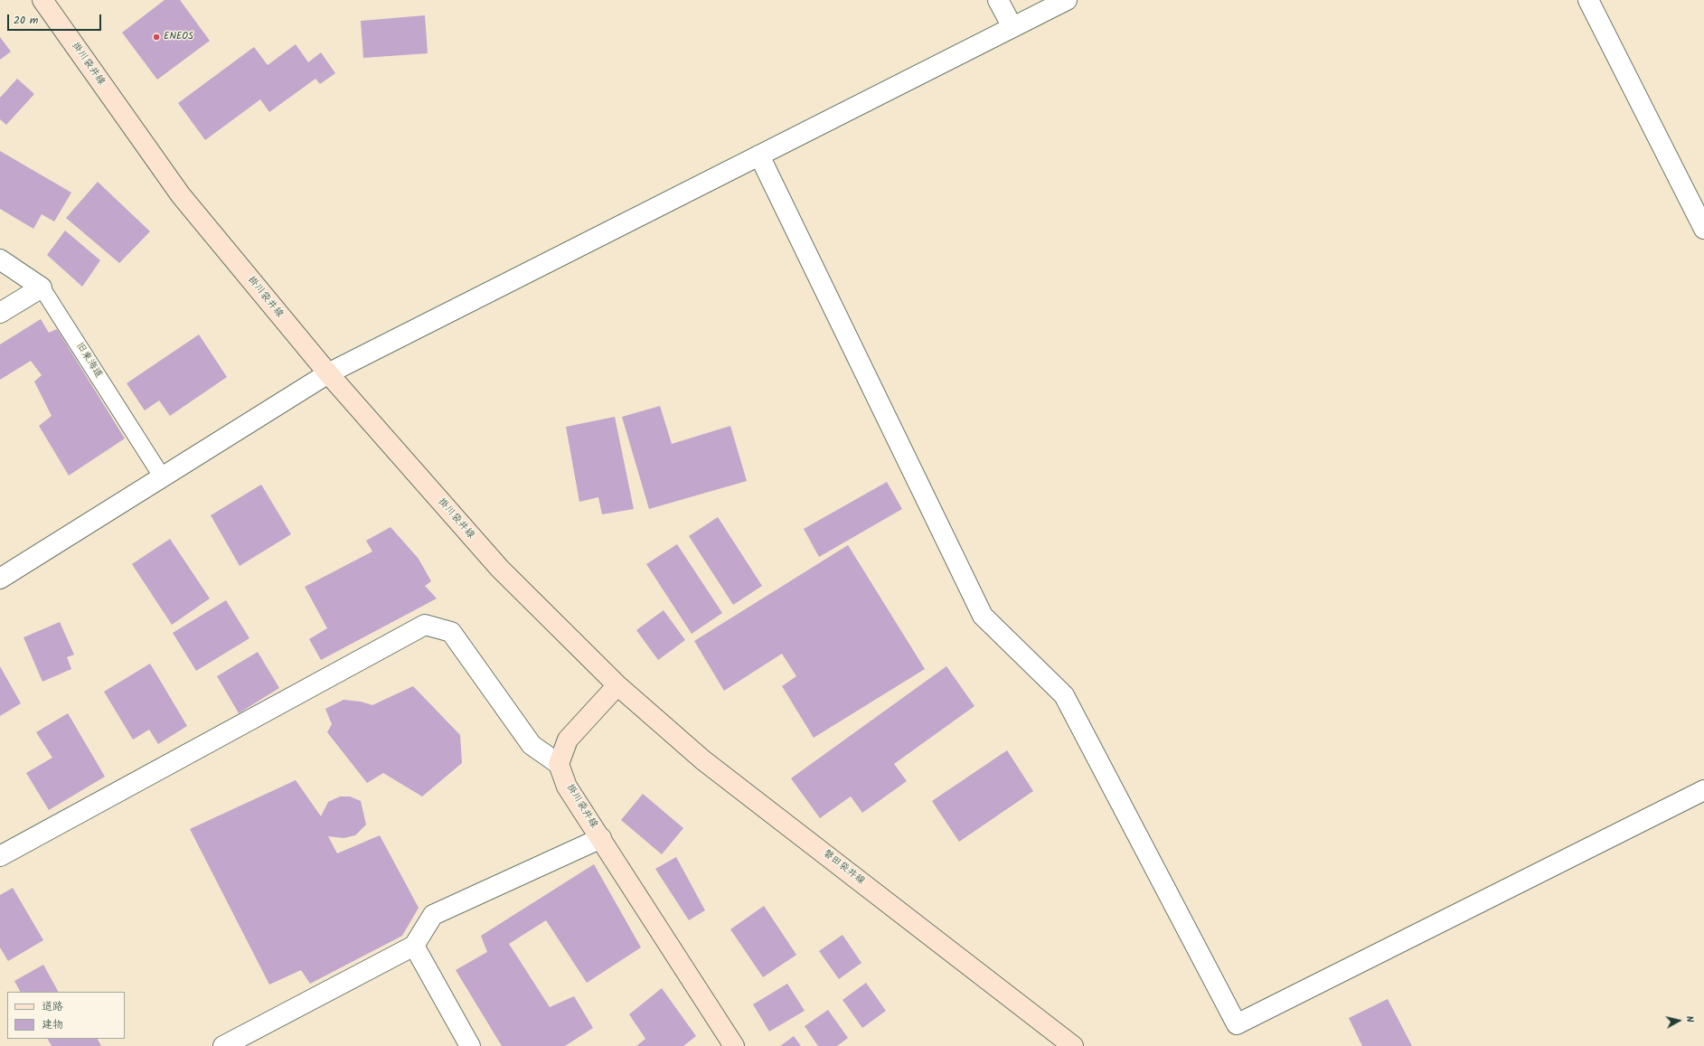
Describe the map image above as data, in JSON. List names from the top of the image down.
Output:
{
  "streets": {
    "main road": ["掛川袋井線", "磐田袋井線"],
    "street": ["旧東海道"]
  },
  "crossings": [
    ["掛川袋井線", "磐田袋井線"]
  ],
  "places": ["ENEOS"],
  "legend": ["道路", "建物"],
  "scale_bar": "20 m",
  "north": "right"
}
